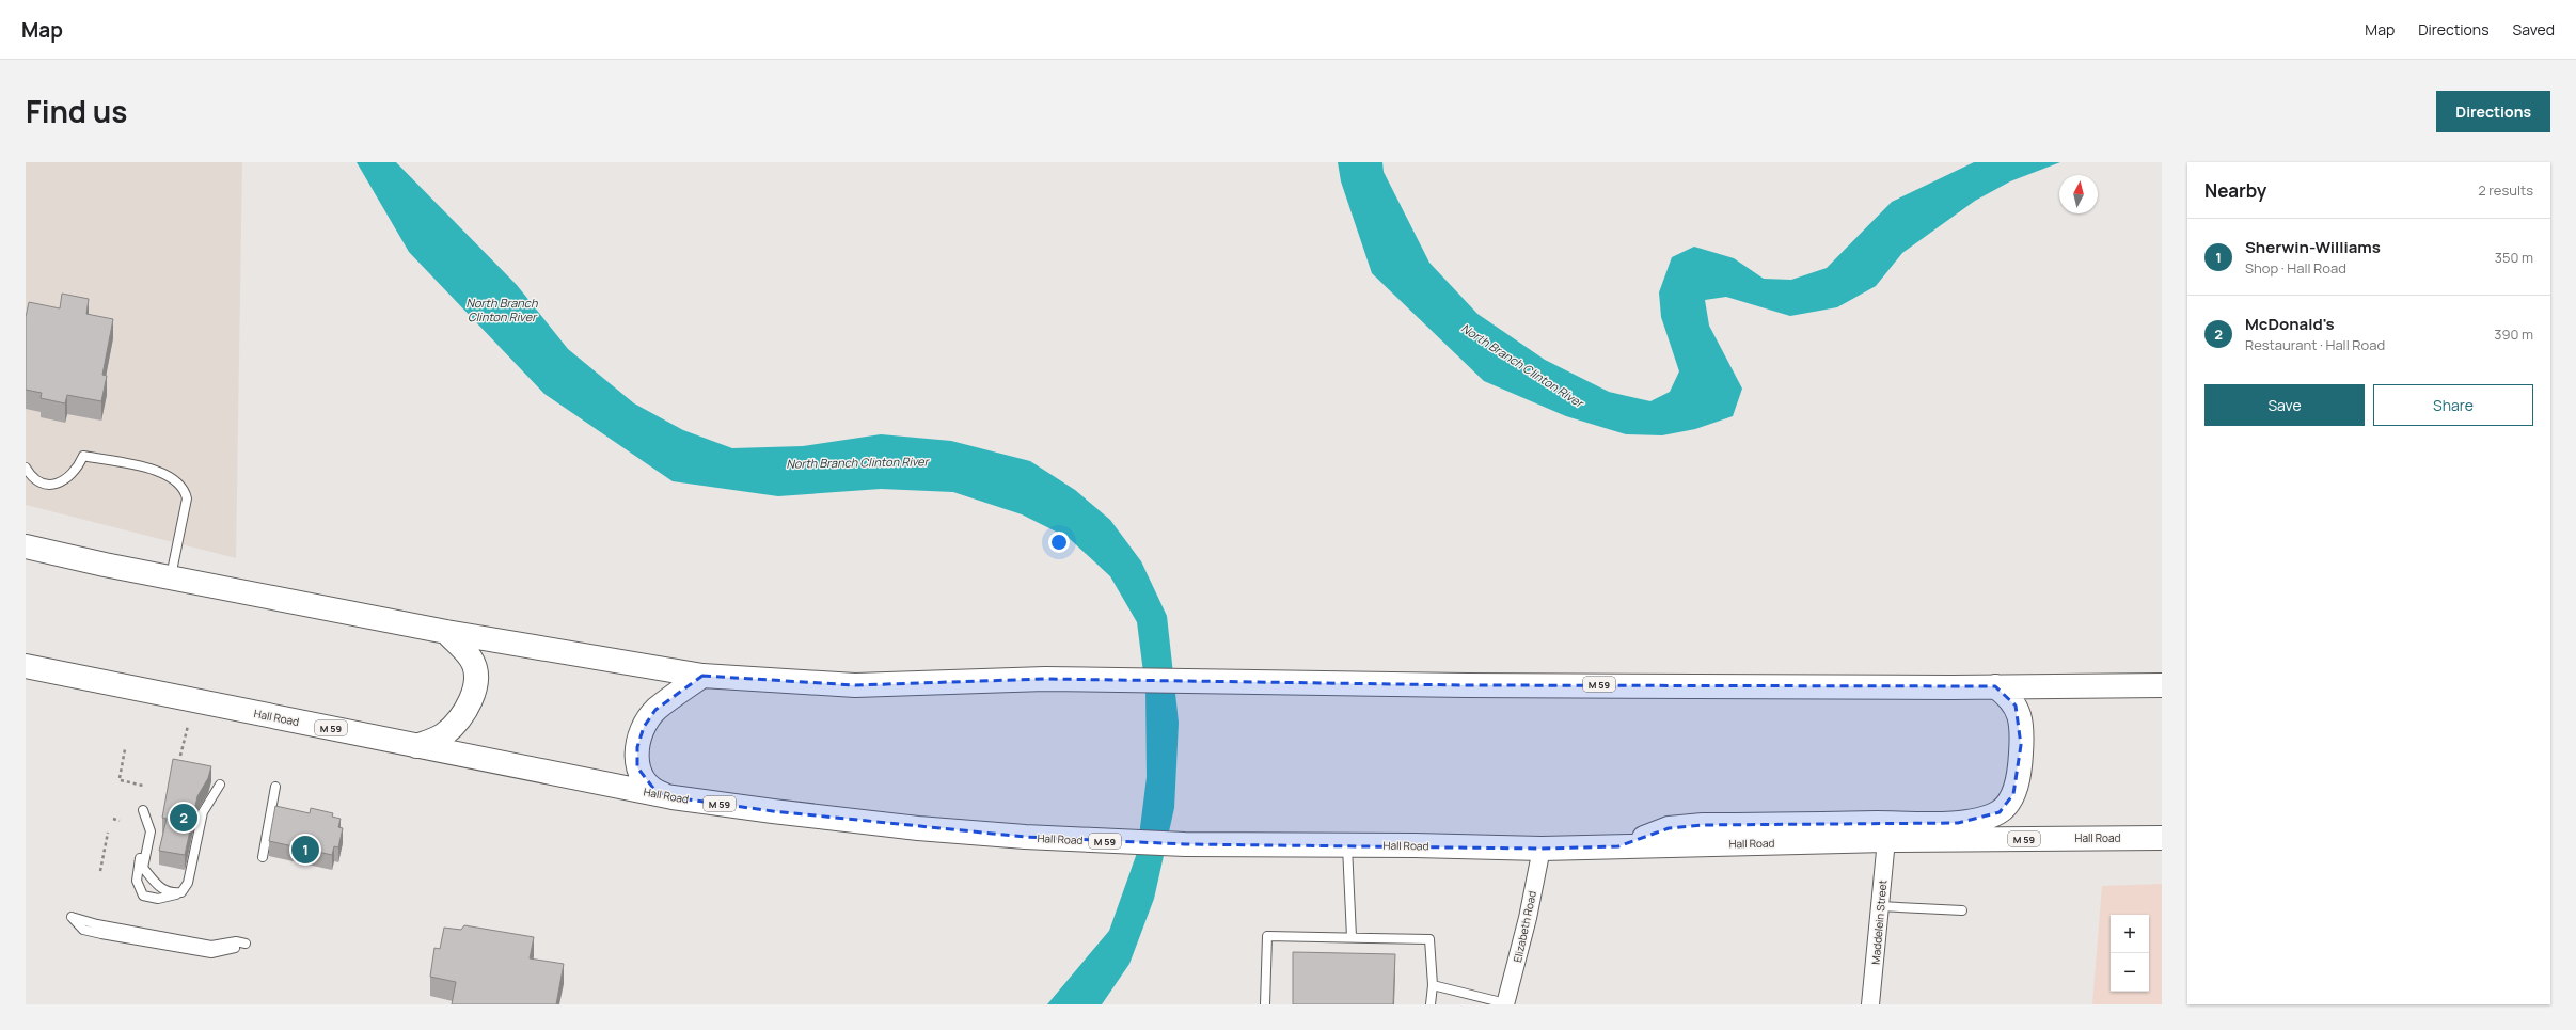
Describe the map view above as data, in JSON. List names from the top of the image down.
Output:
{
  "streets": {
    "highway": ["M 59", "Hall Road"],
    "street": ["Maddelein Street", "Elizabeth Road"]
  },
  "crossings": [
    ["Hall Road", "Maddelein Street"],
    ["Hall Road", "Elizabeth Road"]
  ],
  "water": ["North Branch Clinton River"],
  "north": "top",
  "page": {
    "header": "Map",
    "nav": ["Map", "Directions", "Saved"],
    "title": "Find us",
    "buttons": [
      "Directions",
      ["Save", "Share"]
    ],
    "heading": ["Nearby", "2 results"],
    "list": [
      {
        "mark": "1",
        "name": "Sherwin-Williams",
        "note": "Shop · Hall Road",
        "value": "350 m"
      },
      {
        "mark": "2",
        "name": "McDonald's",
        "note": "Restaurant · Hall Road",
        "value": "390 m"
      }
    ],
    "pins": ["2", "1"],
    "map_buttons": ["+", "−"]
  }
}
